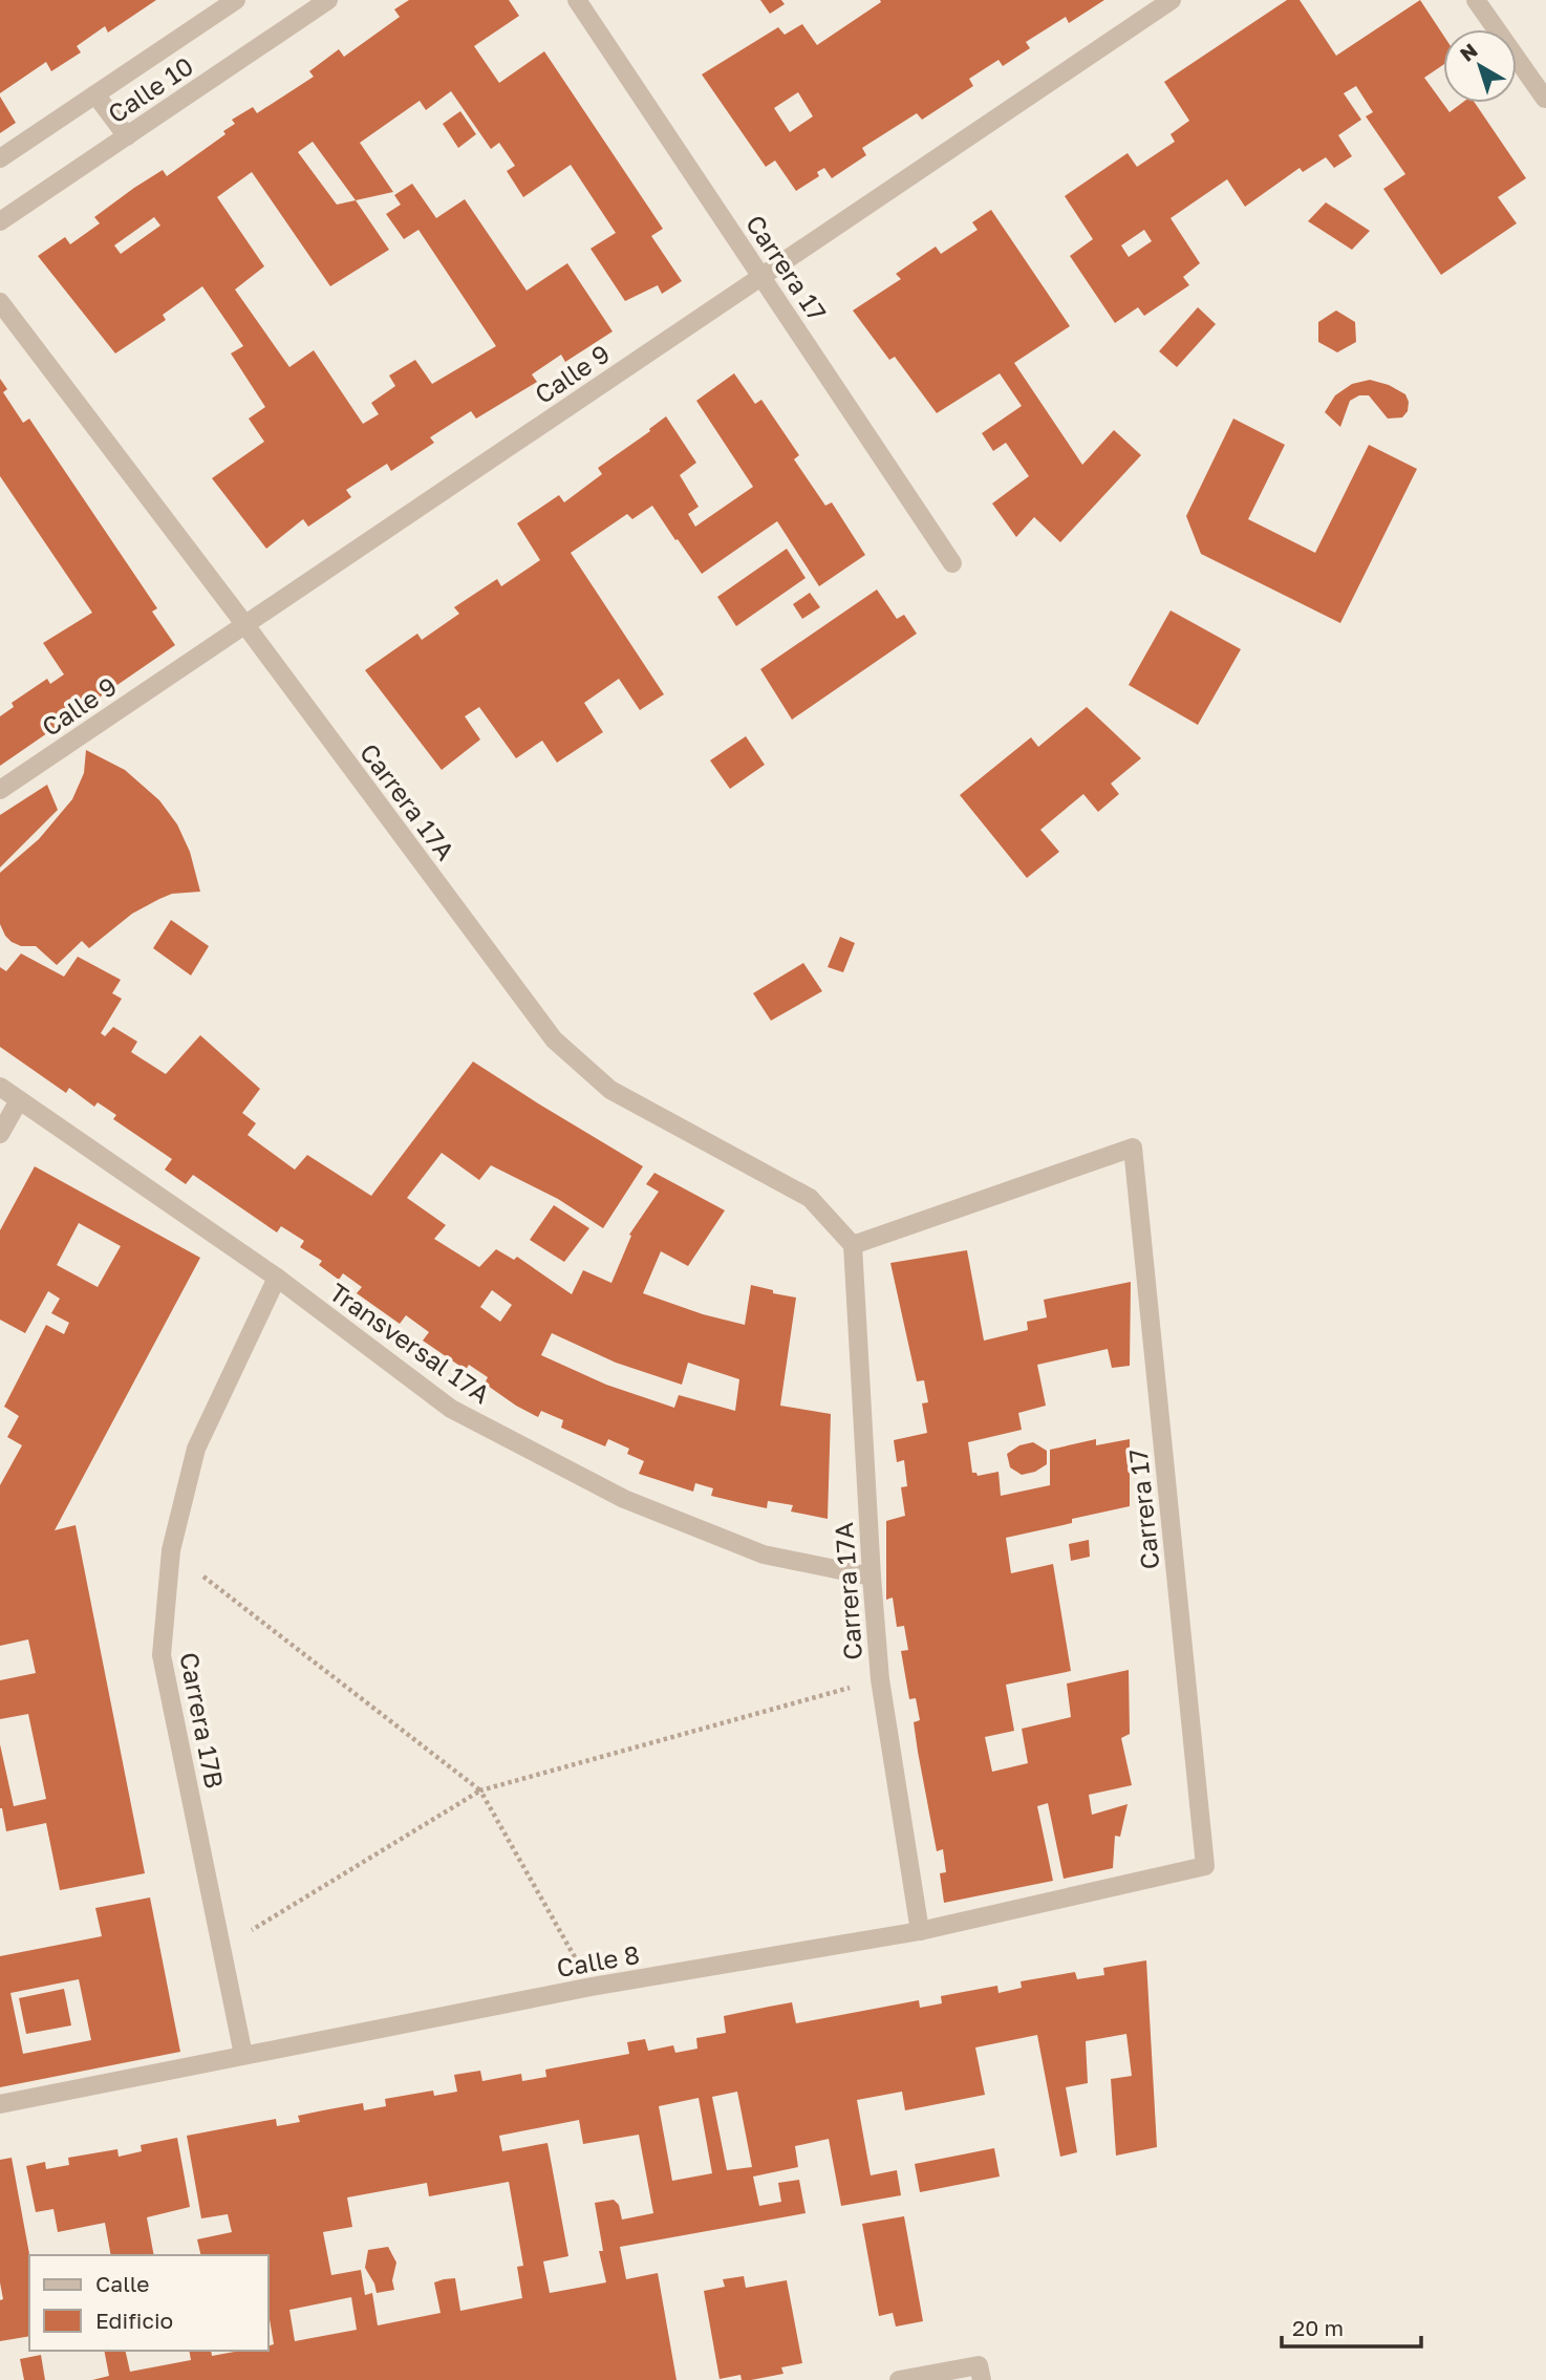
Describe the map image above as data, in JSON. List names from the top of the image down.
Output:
{
  "streets": {
    "street": [
      "Calle 10",
      "Carrera 17",
      "Calle 9",
      "Carrera 17A",
      "Transversal 17A",
      "Carrera 17B",
      "Calle 8"
    ]
  },
  "crossings": [
    ["Carrera 17", "Calle 9"],
    ["Carrera 17", "Carrera 17A"],
    ["Carrera 17", "Calle 8"],
    ["Calle 9", "Carrera 17A"],
    ["Carrera 17A", "Transversal 17A"],
    ["Carrera 17A", "Calle 8"],
    ["Transversal 17A", "Carrera 17B"],
    ["Carrera 17B", "Calle 8"]
  ],
  "legend": ["Calle", "Edificio"],
  "scale_bar": "20 m",
  "north": "top left"
}
